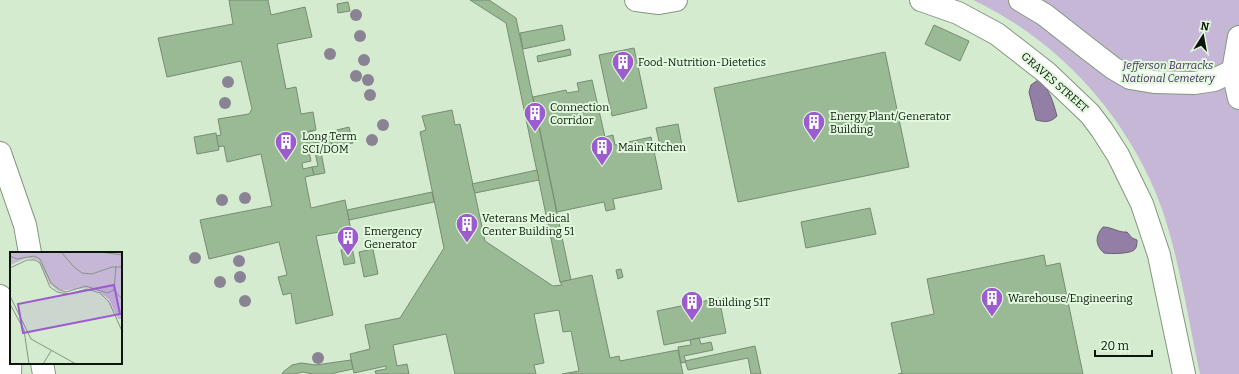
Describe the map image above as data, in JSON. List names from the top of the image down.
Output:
{
  "streets": {
    "street": ["GRAVES STREET"]
  },
  "parks": ["Jefferson Barracks National Cemetery"],
  "places": {
    "building": [
      "Food-Nutrition-Dietetics",
      "Connection Corridor",
      "Energy Plant/Generator Building",
      "Long Term SCI/DOM",
      "Main Kitchen",
      "Veterans Medical Center Building 51",
      "Emergency Generator",
      "Warehouse/Engineering",
      "Building 51T"
    ]
  },
  "scale_bar": "20 m",
  "north": "top"
}
